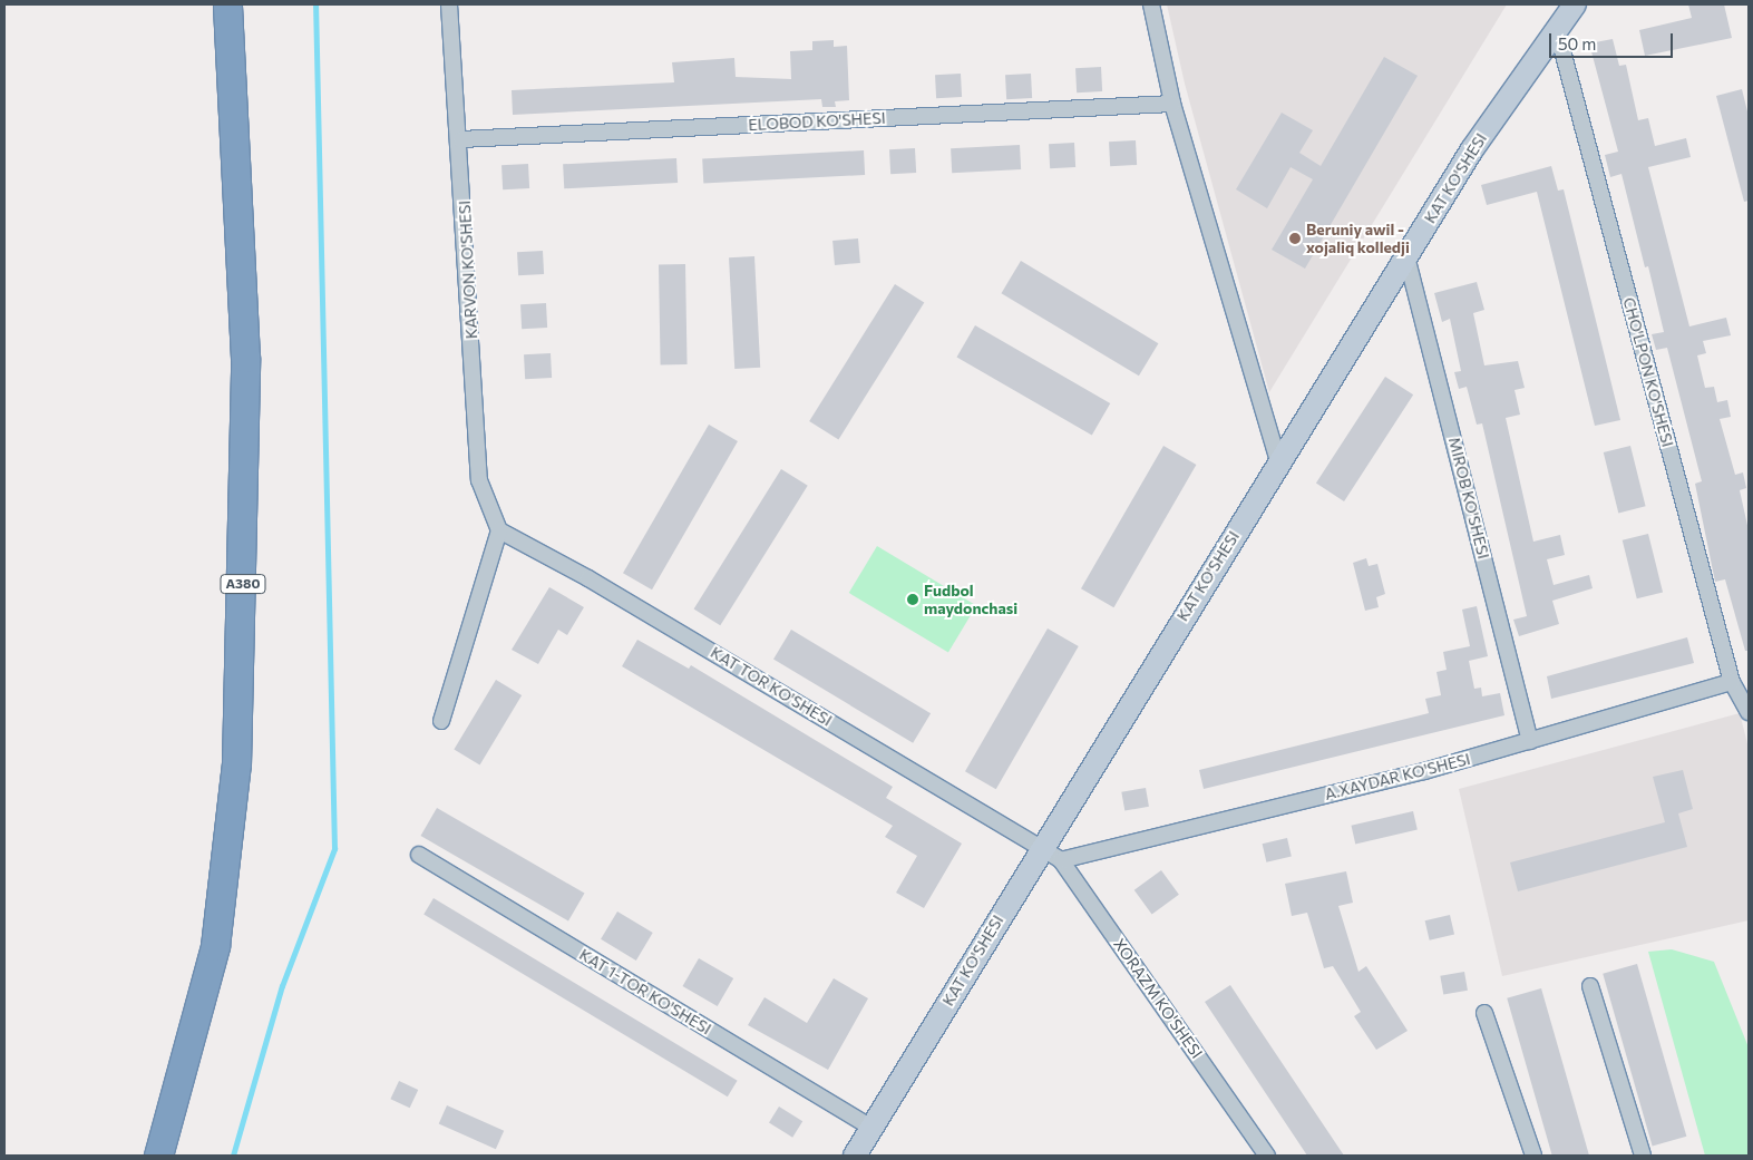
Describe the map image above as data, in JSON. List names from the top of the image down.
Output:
{
  "streets": {
    "highway": ["A380"],
    "street": [
      "ELOBOD KO'SHESI",
      "KAT KO'SHESI",
      "KARVON KO'SHESI",
      "CHO'LPON KO'SHESI",
      "MIROB KO'SHESI",
      "KAT TOR KO'SHESI",
      "A.XAYDAR KO'SHESI",
      "KAT 1-TOR KO'SHESI",
      "XORAZM KO'SHESI"
    ]
  },
  "crossings": [
    ["ELOBOD KO'SHESI", "KARVON KO'SHESI"],
    ["KAT KO'SHESI", "CHO'LPON KO'SHESI"],
    ["KAT KO'SHESI", "MIROB KO'SHESI"],
    ["KAT KO'SHESI", "KAT TOR KO'SHESI"],
    ["KAT KO'SHESI", "KAT 1-TOR KO'SHESI"],
    ["KAT KO'SHESI", "XORAZM KO'SHESI"],
    ["KARVON KO'SHESI", "KAT TOR KO'SHESI"],
    ["CHO'LPON KO'SHESI", "A.XAYDAR KO'SHESI"],
    ["MIROB KO'SHESI", "A.XAYDAR KO'SHESI"],
    ["KAT TOR KO'SHESI", "XORAZM KO'SHESI"],
    ["A.XAYDAR KO'SHESI", "XORAZM KO'SHESI"]
  ],
  "places": ["Beruniy awil - xojaliq kolledji", "Fudbol maydonchasi"],
  "scale_bar": "50 m"
}
